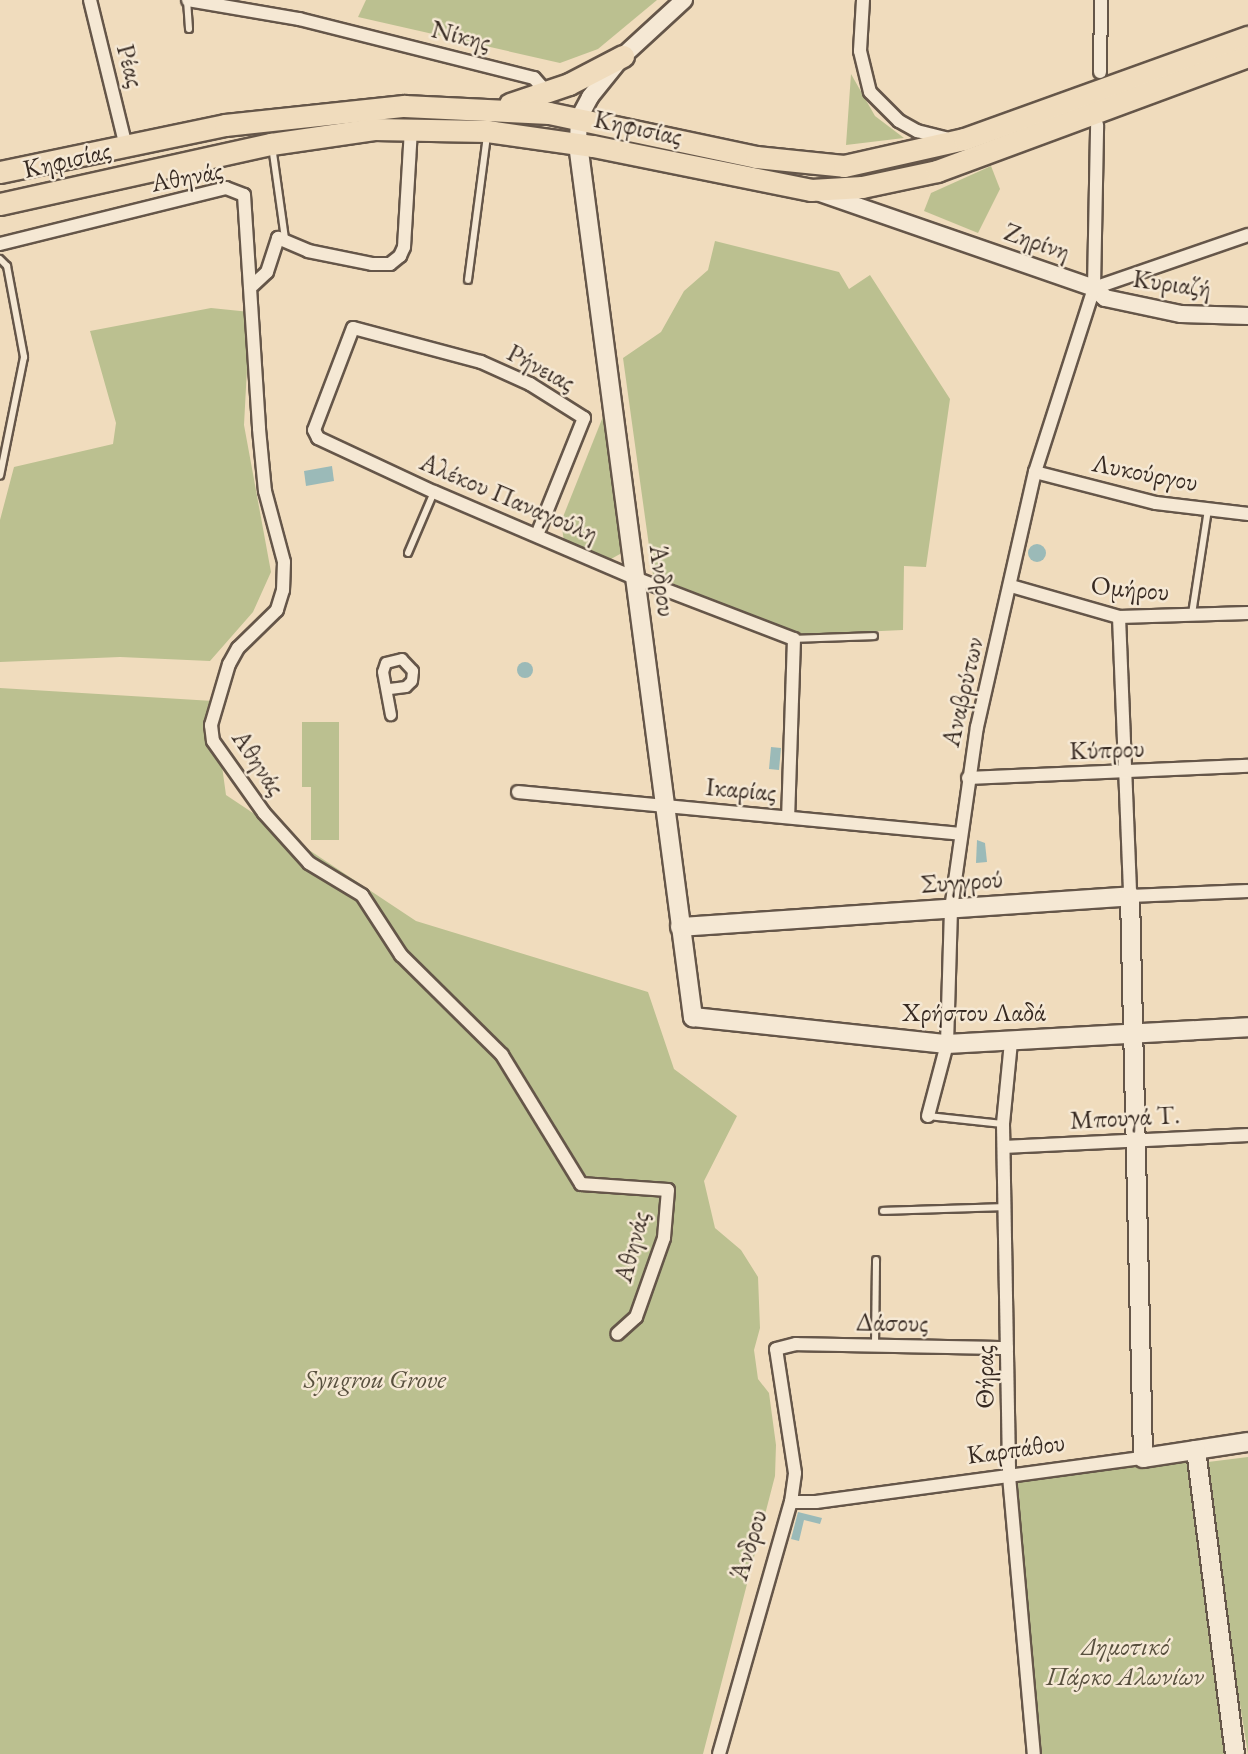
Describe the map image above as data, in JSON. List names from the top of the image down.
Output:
{
  "streets": {
    "main road": [
      "Κηφισίας",
      "Άνδρου",
      "Συγγρού",
      "Χρήστου Λαδά",
      "Καρπάθου"
    ],
    "street": [
      "Νίκης",
      "Ρέας",
      "Αθηνάς",
      "Ζηρίνη",
      "Κυριαζή",
      "Ρήνειας",
      "Λυκούργου",
      "Αλέκου Παναγούλη",
      "Ομήρου",
      "Αναβρύτων",
      "Κύπρου",
      "Ικαρίας",
      "Μπουγά Τ.",
      "Δάσους",
      "Θήρας"
    ]
  },
  "crossings": [
    ["Ρέας", "Κηφισίας"],
    ["Κηφισίας", "Ζηρίνη"],
    ["Κηφισίας", "Άνδρου"],
    ["Ζηρίνη", "Κυριαζή"],
    ["Ζηρίνη", "Αναβρύτων"],
    ["Κυριαζή", "Αναβρύτων"],
    ["Ρήνειας", "Αλέκου Παναγούλη"],
    ["Λυκούργου", "Αναβρύτων"],
    ["Αλέκου Παναγούλη", "Άνδρου"],
    ["Άνδρου", "Ικαρίας"],
    ["Άνδρου", "Συγγρού"],
    ["Άνδρου", "Χρήστου Λαδά"],
    ["Άνδρου", "Δάσους"],
    ["Άνδρου", "Καρπάθου"],
    ["Ομήρου", "Αναβρύτων"],
    ["Αναβρύτων", "Κύπρου"],
    ["Αναβρύτων", "Ικαρίας"],
    ["Αναβρύτων", "Συγγρού"],
    ["Αναβρύτων", "Χρήστου Λαδά"],
    ["Χρήστου Λαδά", "Θήρας"],
    ["Μπουγά Τ.", "Θήρας"],
    ["Δάσους", "Θήρας"],
    ["Θήρας", "Καρπάθου"]
  ],
  "parks": ["Syngrou Grove", "Δημοτικό Πάρκο Αλωνίων"]
}
